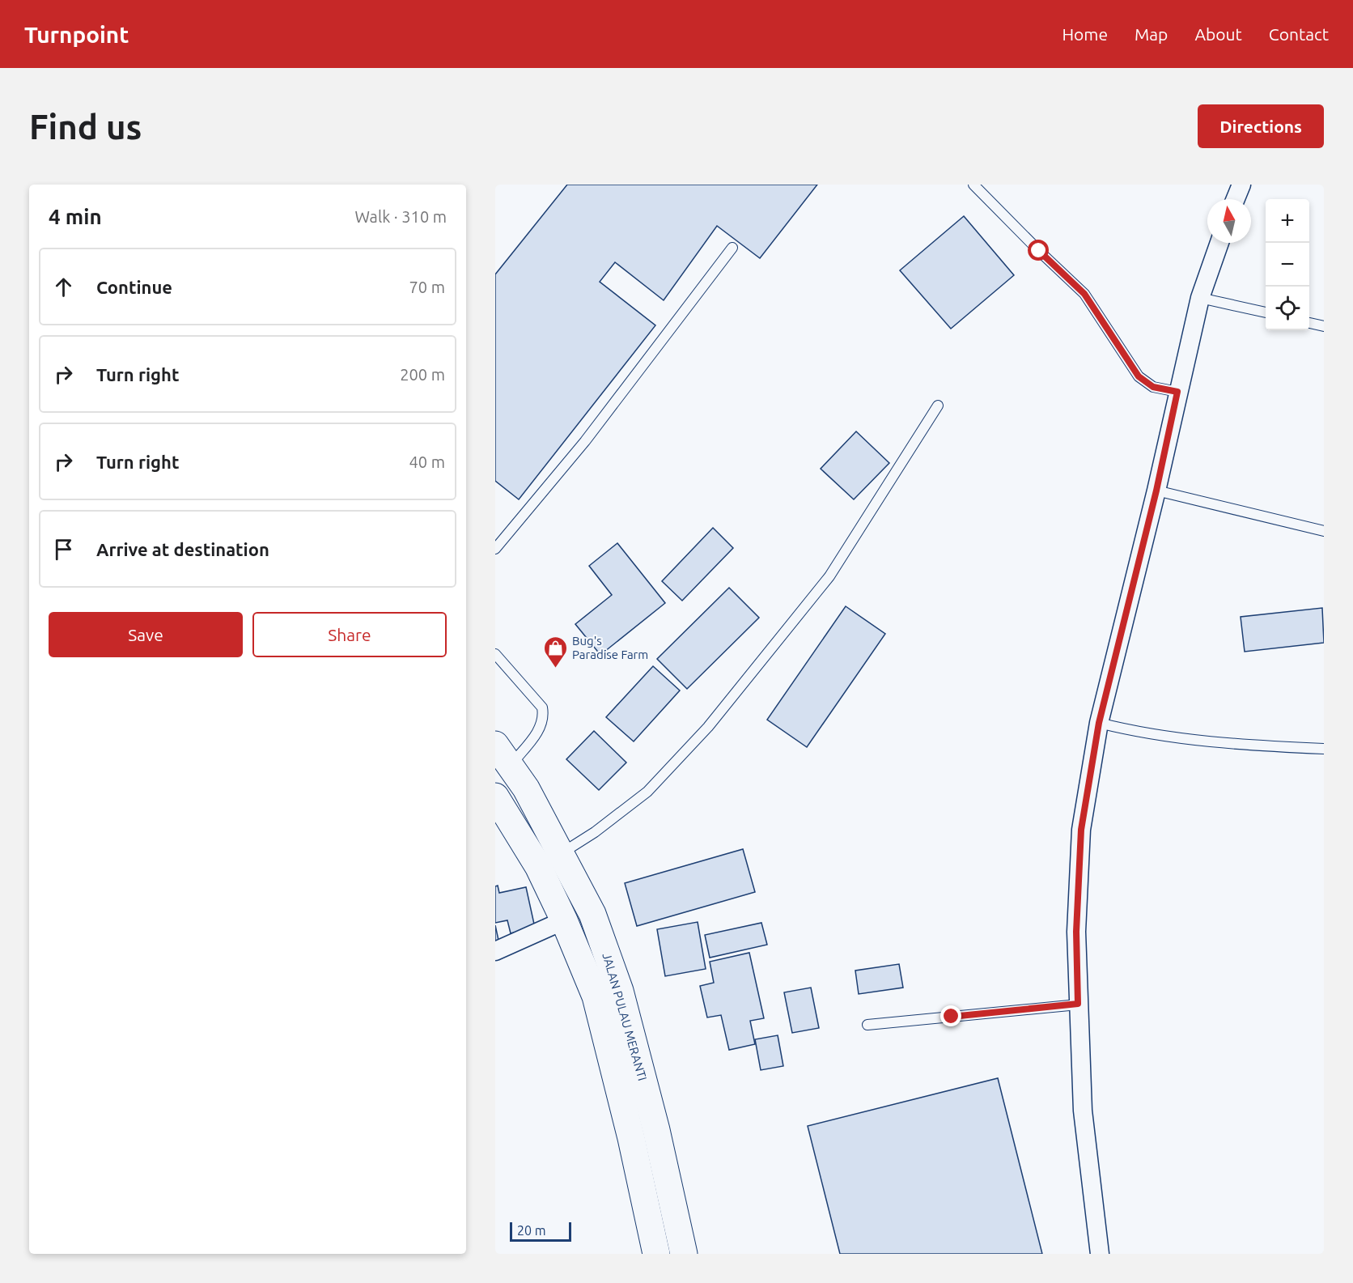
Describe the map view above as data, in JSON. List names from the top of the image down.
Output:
{
  "streets": {
    "main road": ["JALAN PULAU MERANTI"]
  },
  "places": {
    "shop": ["Bug's Paradise Farm"]
  },
  "scale_bar": "20 m",
  "north": "top",
  "page": {
    "header": "Turnpoint",
    "nav": [
      "Home",
      "Map",
      "About",
      "Contact"
    ],
    "buttons": [
      "Directions",
      ["Save", "Share"]
    ],
    "title": "Find us",
    "heading": ["4 min", "Walk · 310 m"],
    "map_buttons": ["+", "−"],
    "list": [
      ["Continue", "70 m"],
      ["Turn right", "200 m"],
      ["Turn right", "40 m"],
      "Arrive at destination"
    ],
    "scale": "20 m"
  }
}
